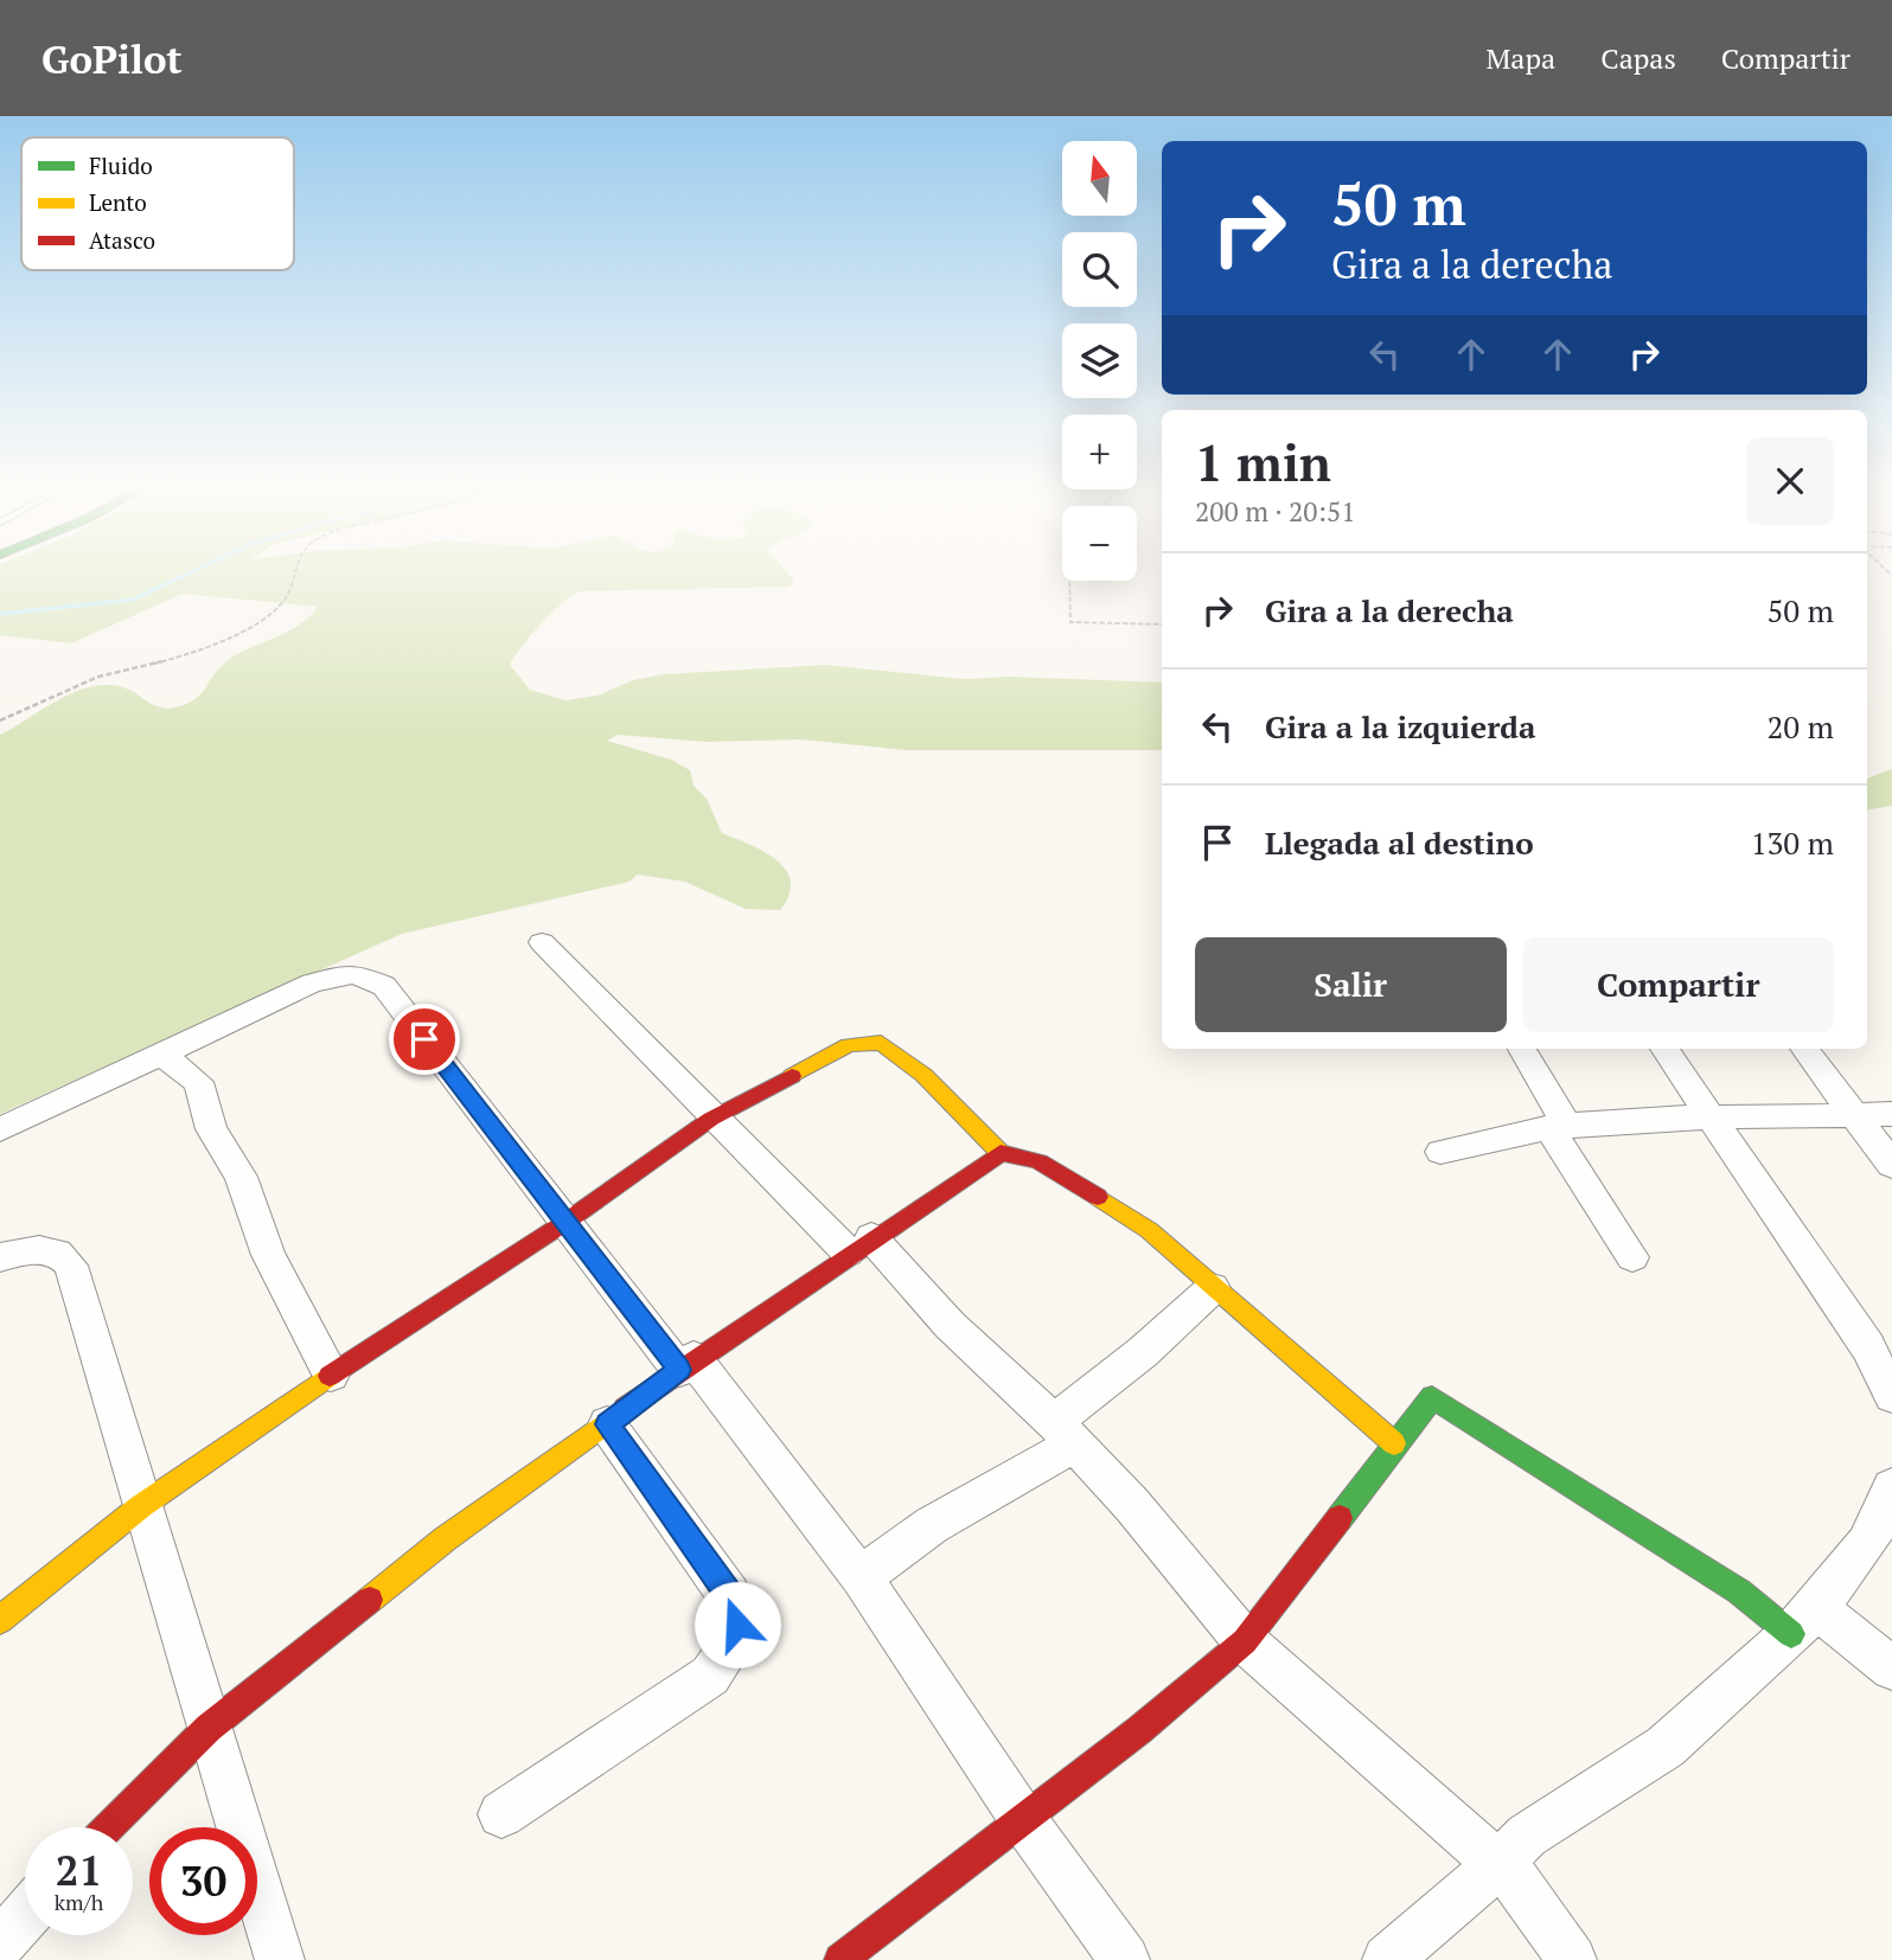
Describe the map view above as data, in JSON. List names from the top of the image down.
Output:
{
  "legend": ["Fluido", "Lento", "Atasco"],
  "north": "top",
  "page": {
    "header": "GoPilot",
    "nav": ["Mapa", "Capas", "Compartir"],
    "map_buttons": ["+", "−"],
    "turn": ["50 m", "Gira a la derecha"],
    "heading": ["1 min", "200 m · 20:51"],
    "list": [
      {
        "name": "Gira a la derecha",
        "value": "50 m"
      },
      {
        "name": "Gira a la izquierda",
        "value": "20 m"
      },
      {
        "name": "Llegada al destino",
        "value": "130 m"
      }
    ],
    "buttons": ["Salir", "Compartir"],
    "speed": "21 km/h",
    "limit": "30"
  }
}
